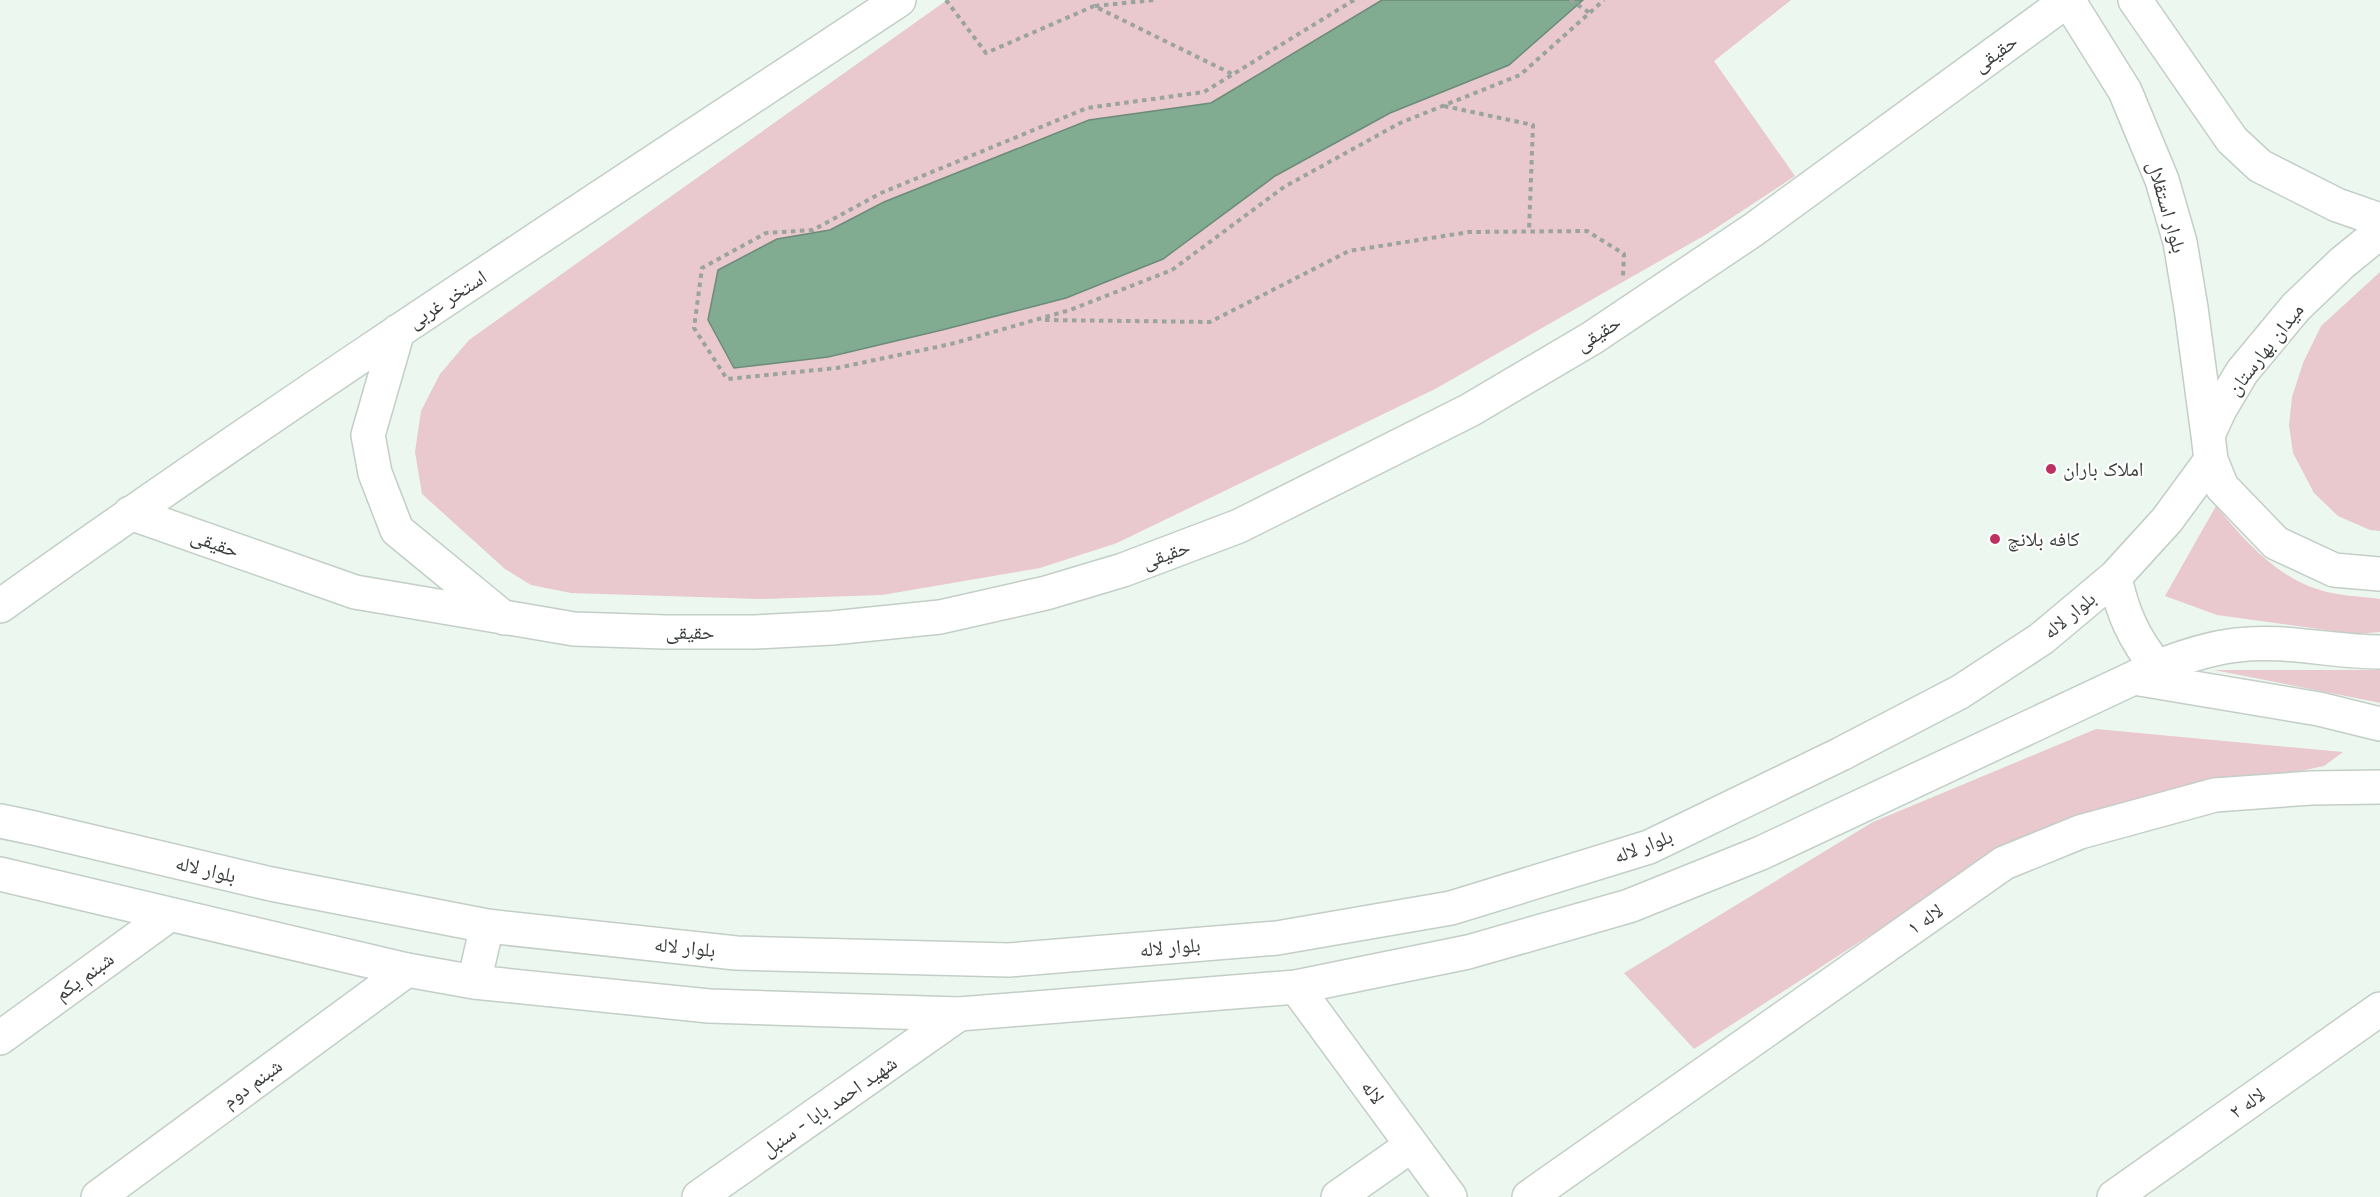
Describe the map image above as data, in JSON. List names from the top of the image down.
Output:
{
  "streets": {
    "street": [
      "حقیقی",
      "بلوار استقلال",
      "استخر غربی",
      "میدان بهارستان",
      "بلوار لاله",
      "لاله ۱",
      "شبنم یکم",
      "شبنم دوم",
      "لاله",
      "لاله ۲",
      "شهید احمد بابا - سنبل"
    ]
  },
  "crossings": [
    ["حقیقی", "بلوار استقلال"],
    ["حقیقی", "استخر غربی"],
    ["بلوار استقلال", "میدان بهارستان"],
    ["بلوار استقلال", "بلوار لاله"],
    ["میدان بهارستان", "بلوار لاله"]
  ],
  "places": ["املاک باران", "کافه بلانچ"]
}
